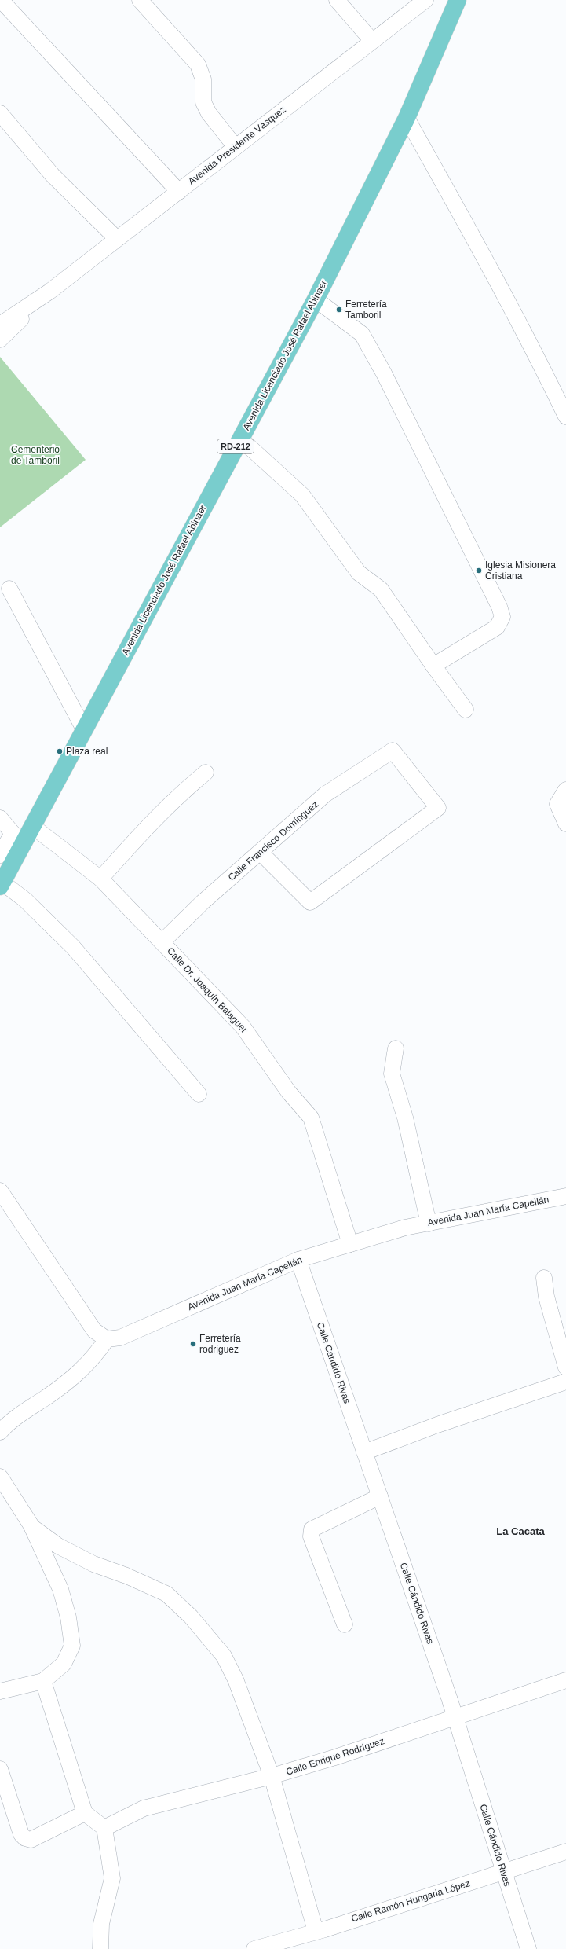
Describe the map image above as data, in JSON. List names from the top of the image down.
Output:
{
  "streets": {
    "main road": ["Avenida Licenciado José Rafael Abinaer", "RD-212"],
    "street": [
      "Avenida Presidente Vásquez",
      "Calle Francisco Domínguez",
      "Calle Dr. Joaquín Balaguer",
      "Avenida Juan María Capellán",
      "Calle Cándido Rivas",
      "Calle Enrique Rodríguez",
      "Calle Ramón Hungaria López"
    ]
  },
  "crossings": [
    ["Avenida Licenciado José Rafael Abinaer", "Calle Dr. Joaquín Balaguer"],
    ["Calle Francisco Domínguez", "Calle Dr. Joaquín Balaguer"],
    ["Calle Dr. Joaquín Balaguer", "Avenida Juan María Capellán"],
    ["Avenida Juan María Capellán", "Calle Cándido Rivas"],
    ["Calle Cándido Rivas", "Calle Enrique Rodríguez"],
    ["Calle Cándido Rivas", "Calle Ramón Hungaria López"]
  ],
  "districts": ["La Cacata"],
  "parks": ["Cementerio de Tamboril"],
  "places": [
    "Ferretería Tamboril",
    "Iglesia Misionera Cristiana",
    "Plaza real",
    "Ferretería rodriguez"
  ]
}
